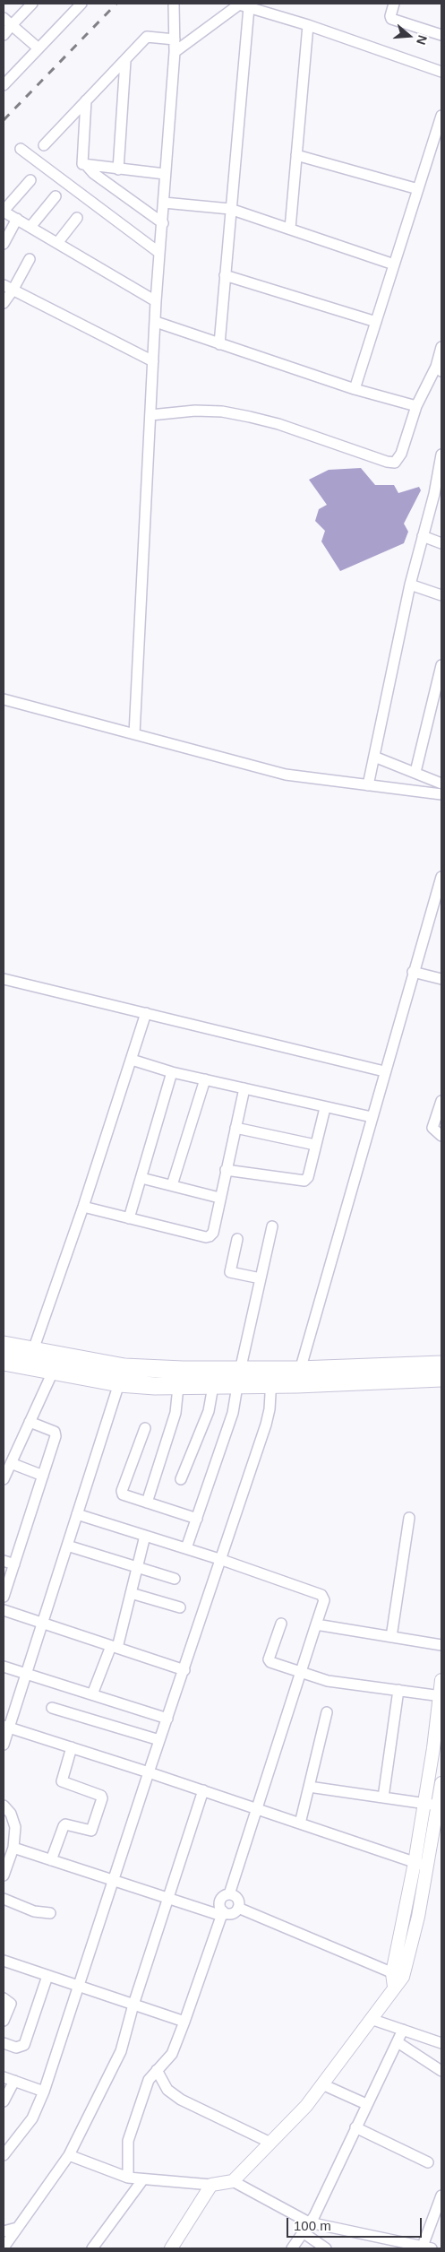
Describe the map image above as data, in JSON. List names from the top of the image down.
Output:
{
  "scale_bar": "100 m",
  "north": "right"
}
